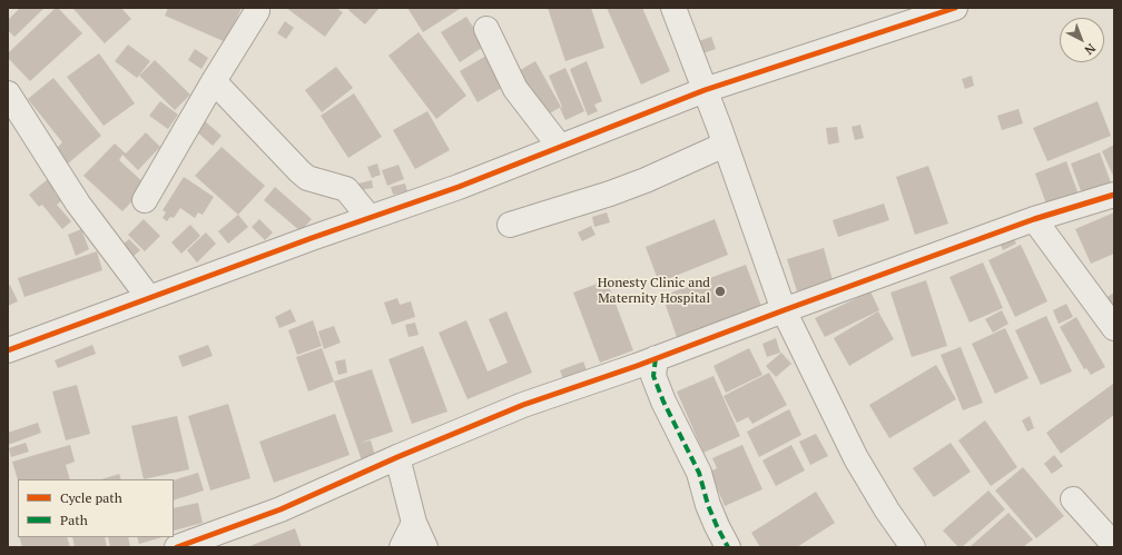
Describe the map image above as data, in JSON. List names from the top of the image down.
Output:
{
  "places": ["Honesty Clinic and Maternity Hospital"],
  "legend": ["Cycle path", "Path"],
  "north": "bottom right"
}
